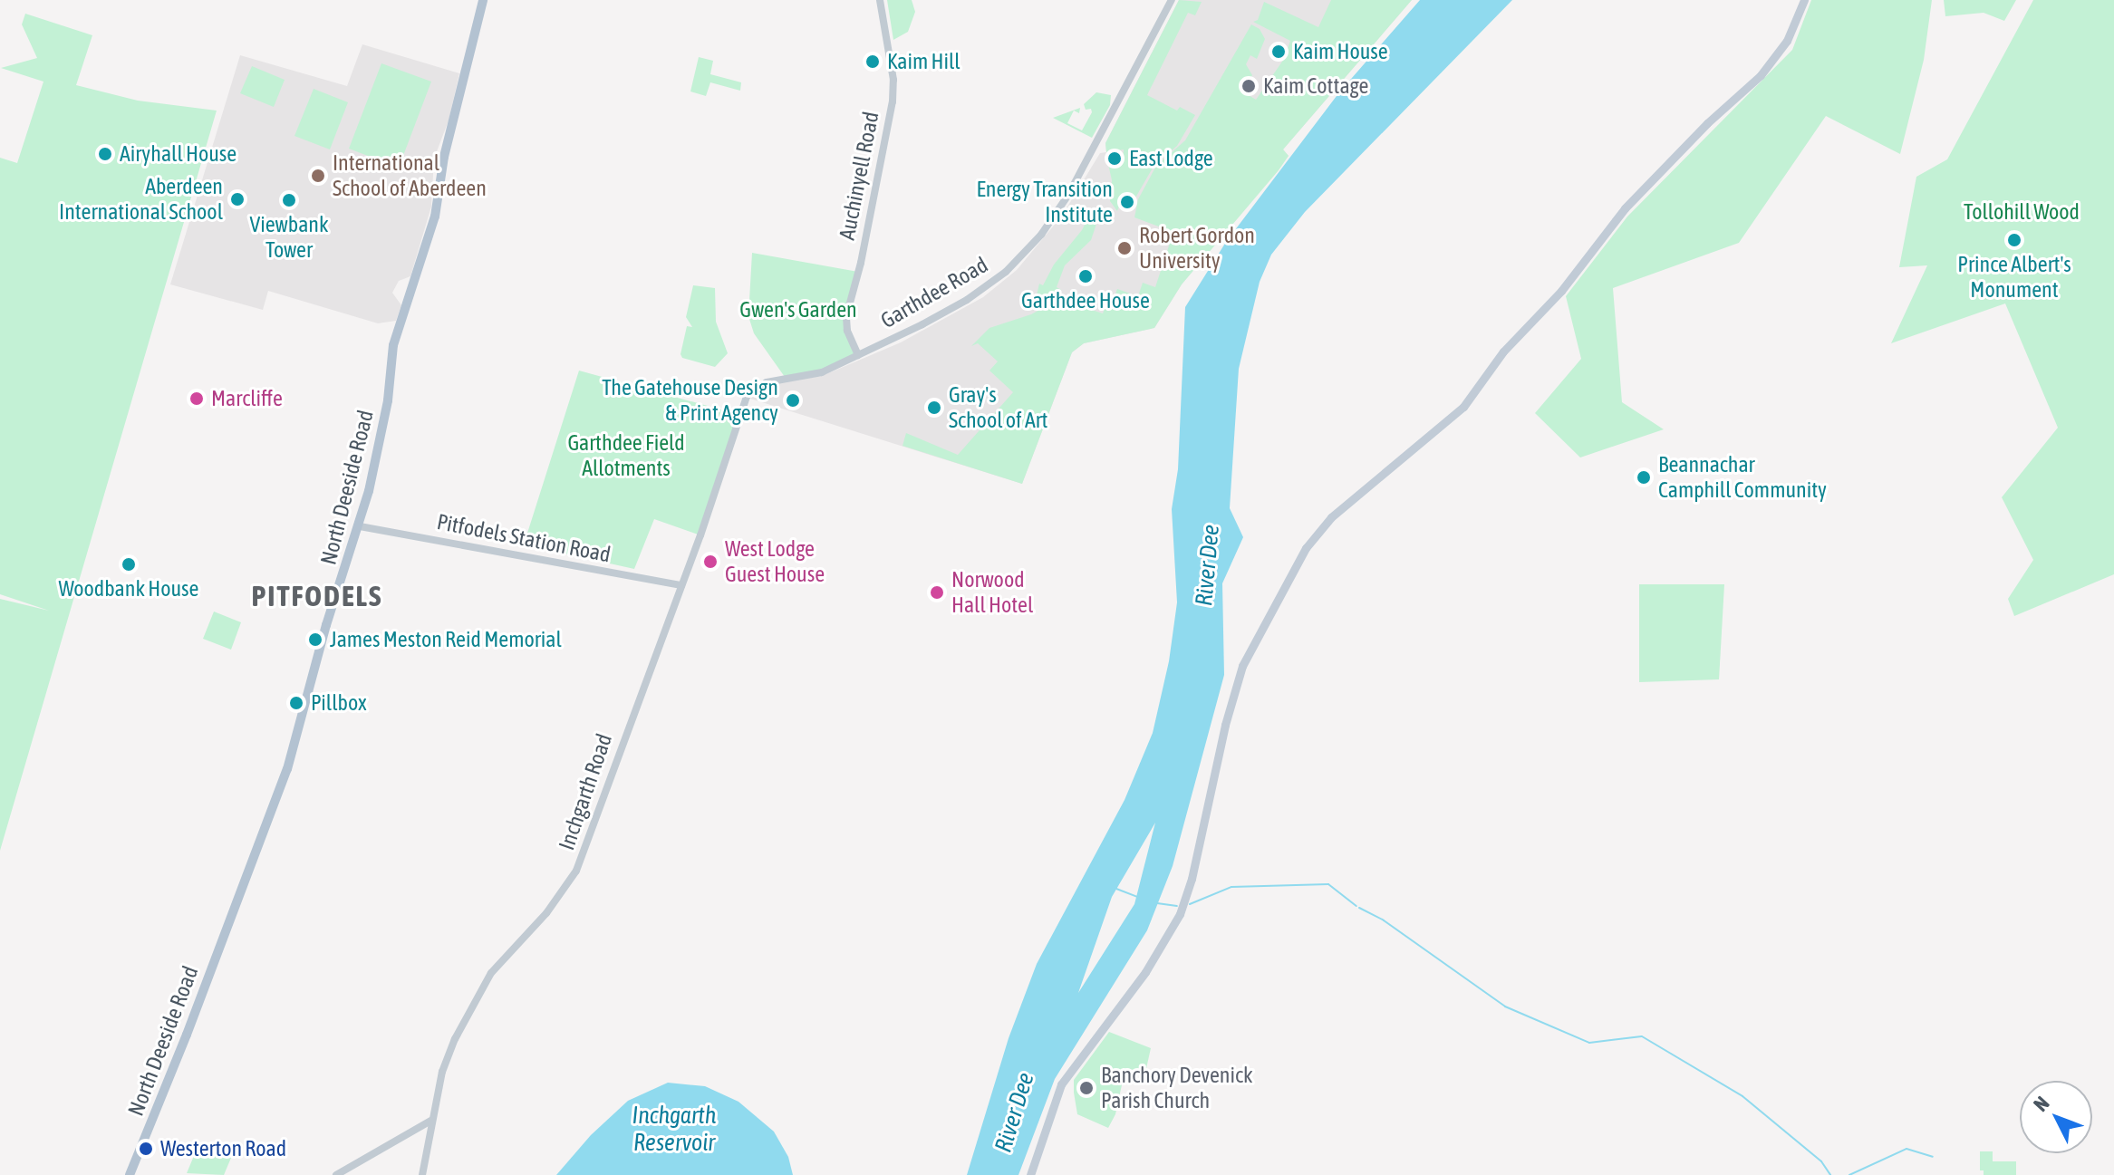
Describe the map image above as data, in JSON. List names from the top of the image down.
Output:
{
  "streets": {
    "main road": ["North Deeside Road"],
    "street": [
      "Auchinyell Road",
      "Garthdee Road",
      "Pitfodels Station Road",
      "Inchgarth Road"
    ]
  },
  "crossings": [
    ["Auchinyell Road", "Garthdee Road"],
    ["Garthdee Road", "Inchgarth Road"],
    ["North Deeside Road", "Pitfodels Station Road"],
    ["Pitfodels Station Road", "Inchgarth Road"]
  ],
  "districts": ["PITFODELS"],
  "water": ["River Dee", "Inchgarth Reservoir"],
  "parks": ["Tollohill Wood", "Gwen's Garden", "Garthdee Field Allotments"],
  "places": [
    "Kaim House",
    "Kaim Hill",
    "Kaim Cottage",
    "Airyhall House",
    "East Lodge",
    "International School of Aberdeen",
    "Aberdeen International School",
    "Viewbank Tower",
    "Energy Transition Institute",
    "Prince Albert's Monument",
    "Robert Gordon University",
    "Garthdee House",
    "Marcliffe",
    "The Gatehouse Design & Print Agency",
    "Gray's School of Art",
    "Beannachar Camphill Community",
    "West Lodge Guest House",
    "Woodbank House",
    "Norwood Hall Hotel",
    "James Meston Reid Memorial",
    "Pillbox",
    "Banchory Devenick Parish Church",
    "Westerton Road"
  ],
  "north": "top left"
}
